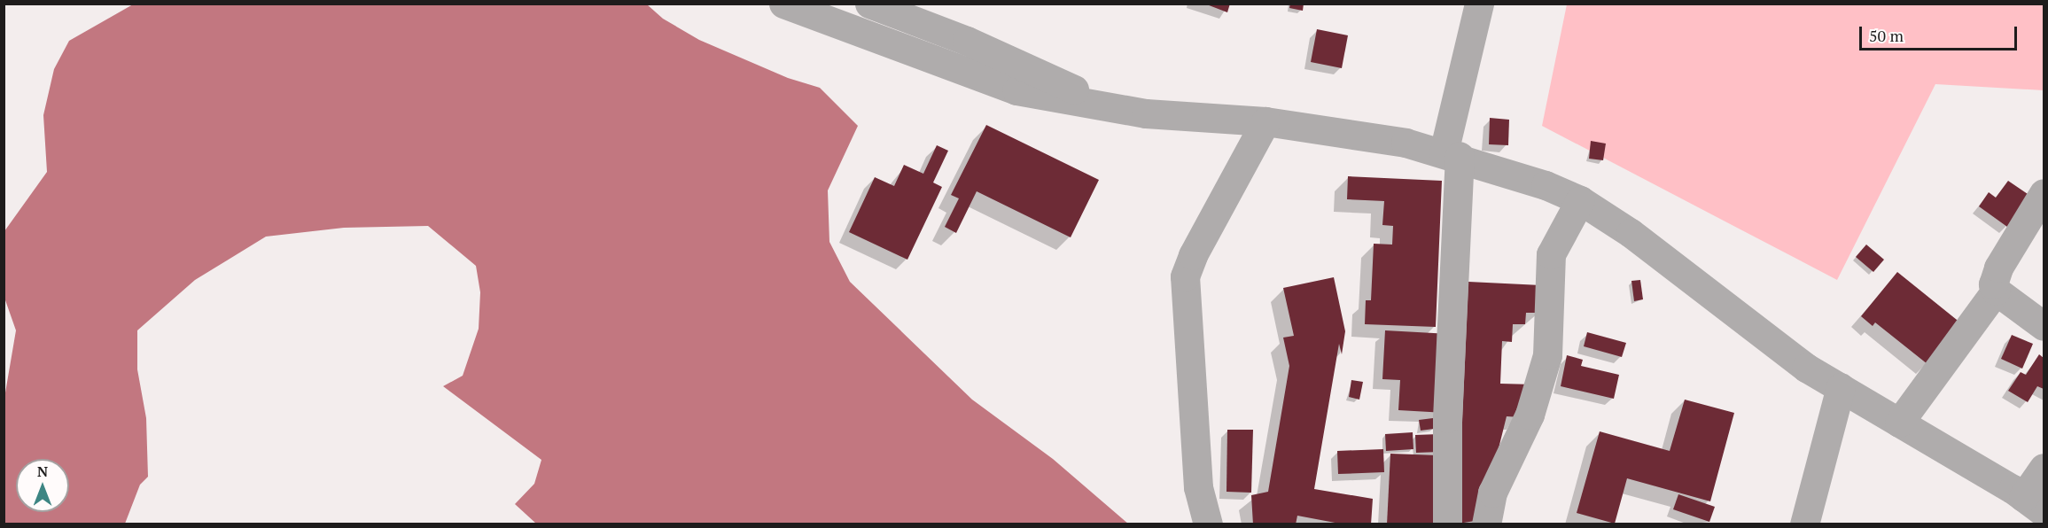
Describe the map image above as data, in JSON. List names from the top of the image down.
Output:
{
  "scale_bar": "50 m",
  "north": "top"
}
